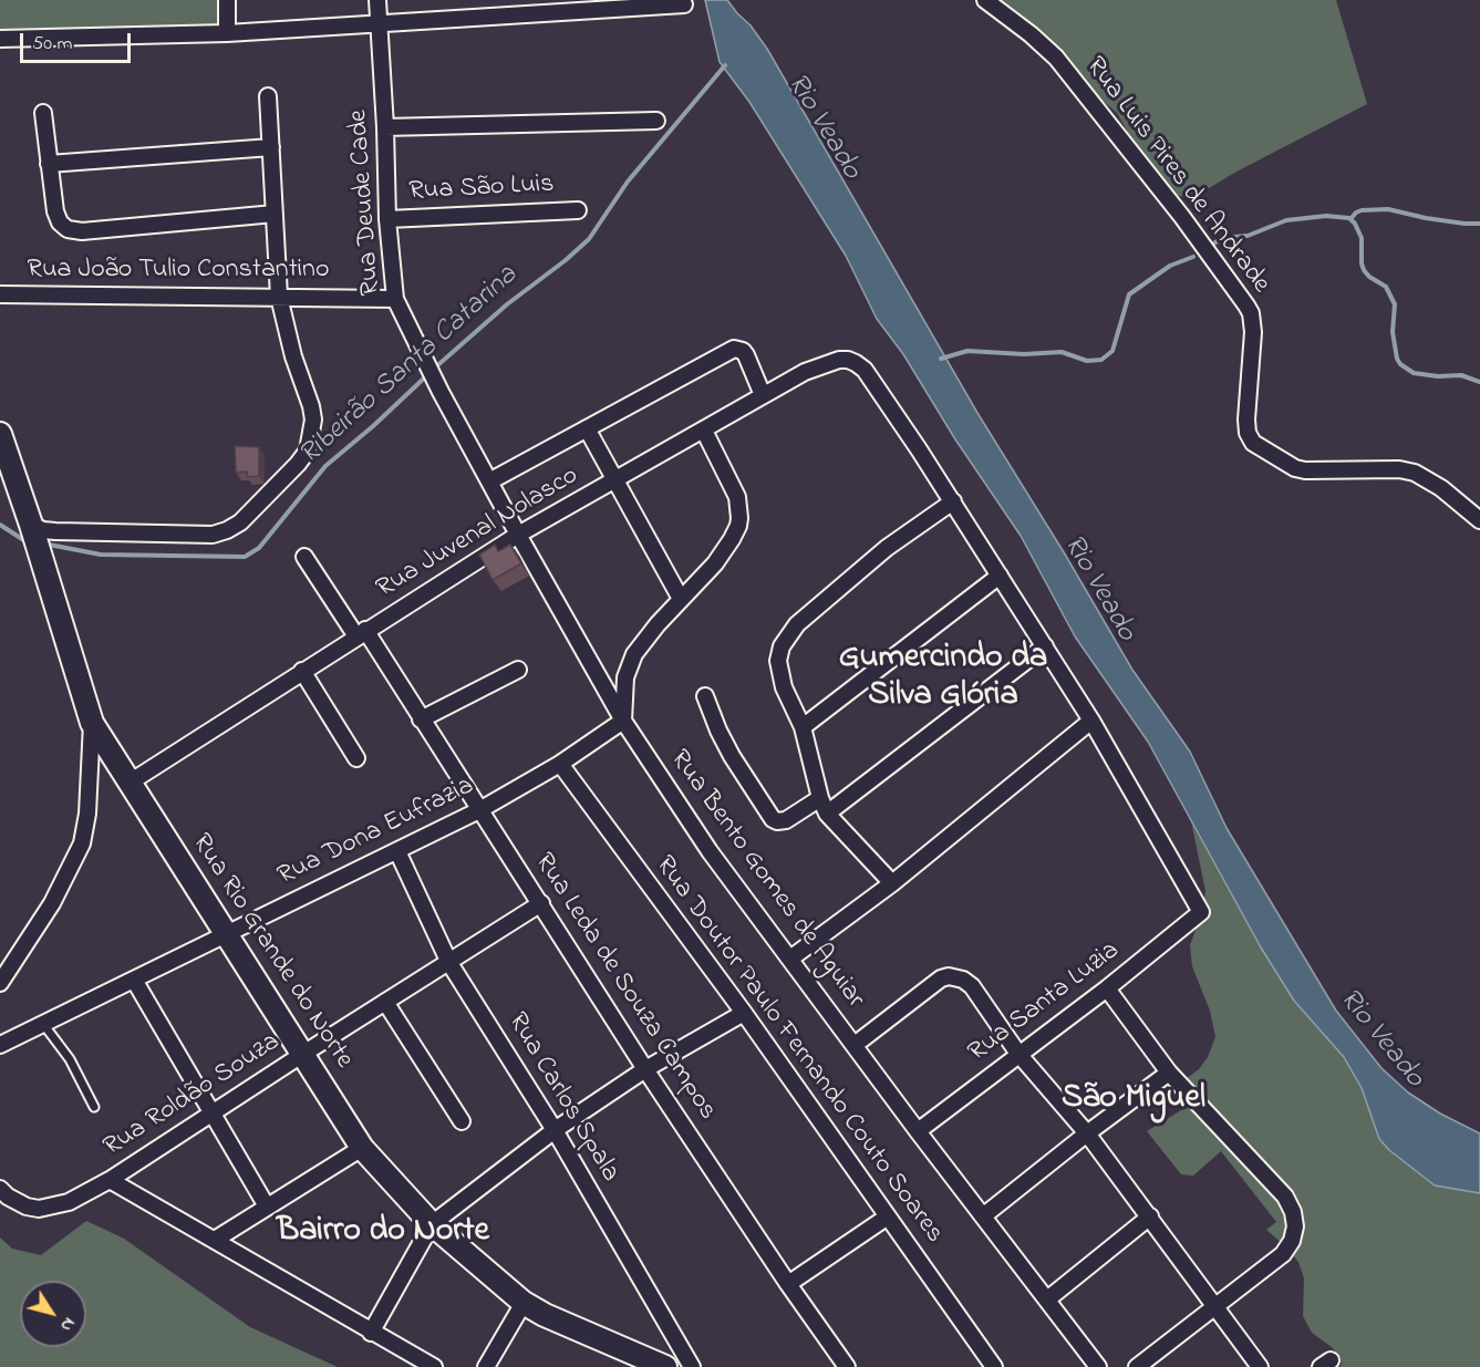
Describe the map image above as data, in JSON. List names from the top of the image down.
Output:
{
  "streets": {
    "main road": ["Rua Rio Grande do Norte"],
    "street": [
      "Rua Luis Pires de Andrade",
      "Rua São Luis",
      "Rua Deude Cade",
      "Rua João Tulio Constantino",
      "Rua Juvenal Nolasco",
      "Rua Dona Eufrazia",
      "Rua Bento Gomes de Aguiar",
      "Rua Leda de Souza Campos",
      "Rua Santa Luzia",
      "Rua Doutor Paulo Fernando Couto Soares",
      "Rua Roldão Souza",
      "Rua Carlos Spala"
    ]
  },
  "crossings": [
    ["Rua São Luis", "Rua Deude Cade"],
    ["Rua Deude Cade", "Rua João Tulio Constantino"],
    ["Rua Deude Cade", "Rua Bento Gomes de Aguiar"],
    ["Rua Juvenal Nolasco", "Rua Bento Gomes de Aguiar"],
    ["Rua Juvenal Nolasco", "Rua Rio Grande do Norte"],
    ["Rua Juvenal Nolasco", "Rua Leda de Souza Campos"],
    ["Rua Dona Eufrazia", "Rua Bento Gomes de Aguiar"],
    ["Rua Dona Eufrazia", "Rua Rio Grande do Norte"],
    ["Rua Dona Eufrazia", "Rua Leda de Souza Campos"],
    ["Rua Dona Eufrazia", "Rua Doutor Paulo Fernando Couto Soares"],
    ["Rua Dona Eufrazia", "Rua Carlos Spala"],
    ["Rua Bento Gomes de Aguiar", "Rua Santa Luzia"],
    ["Rua Rio Grande do Norte", "Rua Roldão Souza"],
    ["Rua Leda de Souza Campos", "Rua Roldão Souza"],
    ["Rua Roldão Souza", "Rua Carlos Spala"]
  ],
  "districts": ["Gumercindo da Silva Glória", "São Miguel", "Bairro do Norte"],
  "water": ["Rio Veado", "Ribeirão Santa Catarina"],
  "scale_bar": "50 m",
  "north": "bottom right"
}
